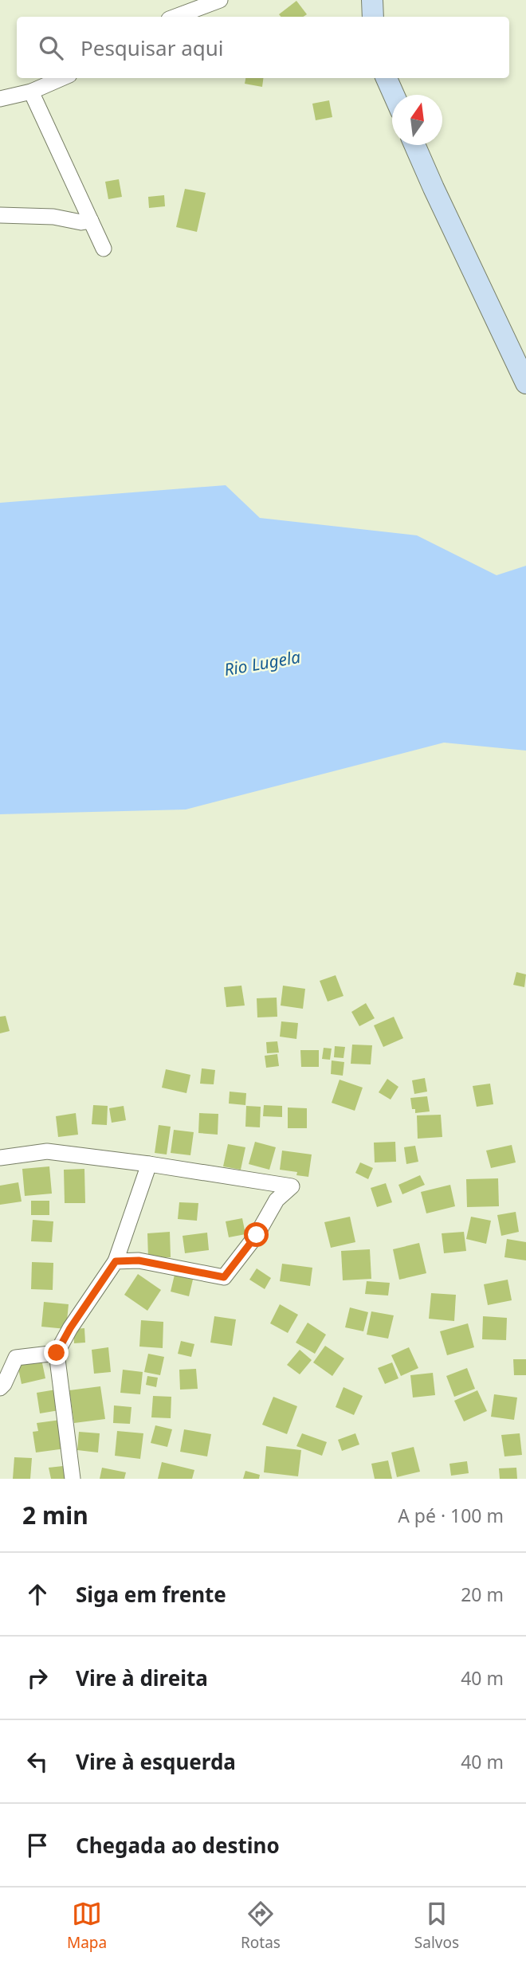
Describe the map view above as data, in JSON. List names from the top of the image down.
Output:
{
  "water": ["Rio Lugela"],
  "north": "top",
  "page": {
    "search": "Pesquisar aqui",
    "heading": ["2 min", "A pé · 100 m"],
    "list": [
      ["Siga em frente", "20 m"],
      ["Vire à direita", "40 m"],
      ["Vire à esquerda", "40 m"],
      "Chegada ao destino"
    ],
    "nav": ["Mapa", "Rotas", "Salvos"]
  }
}
